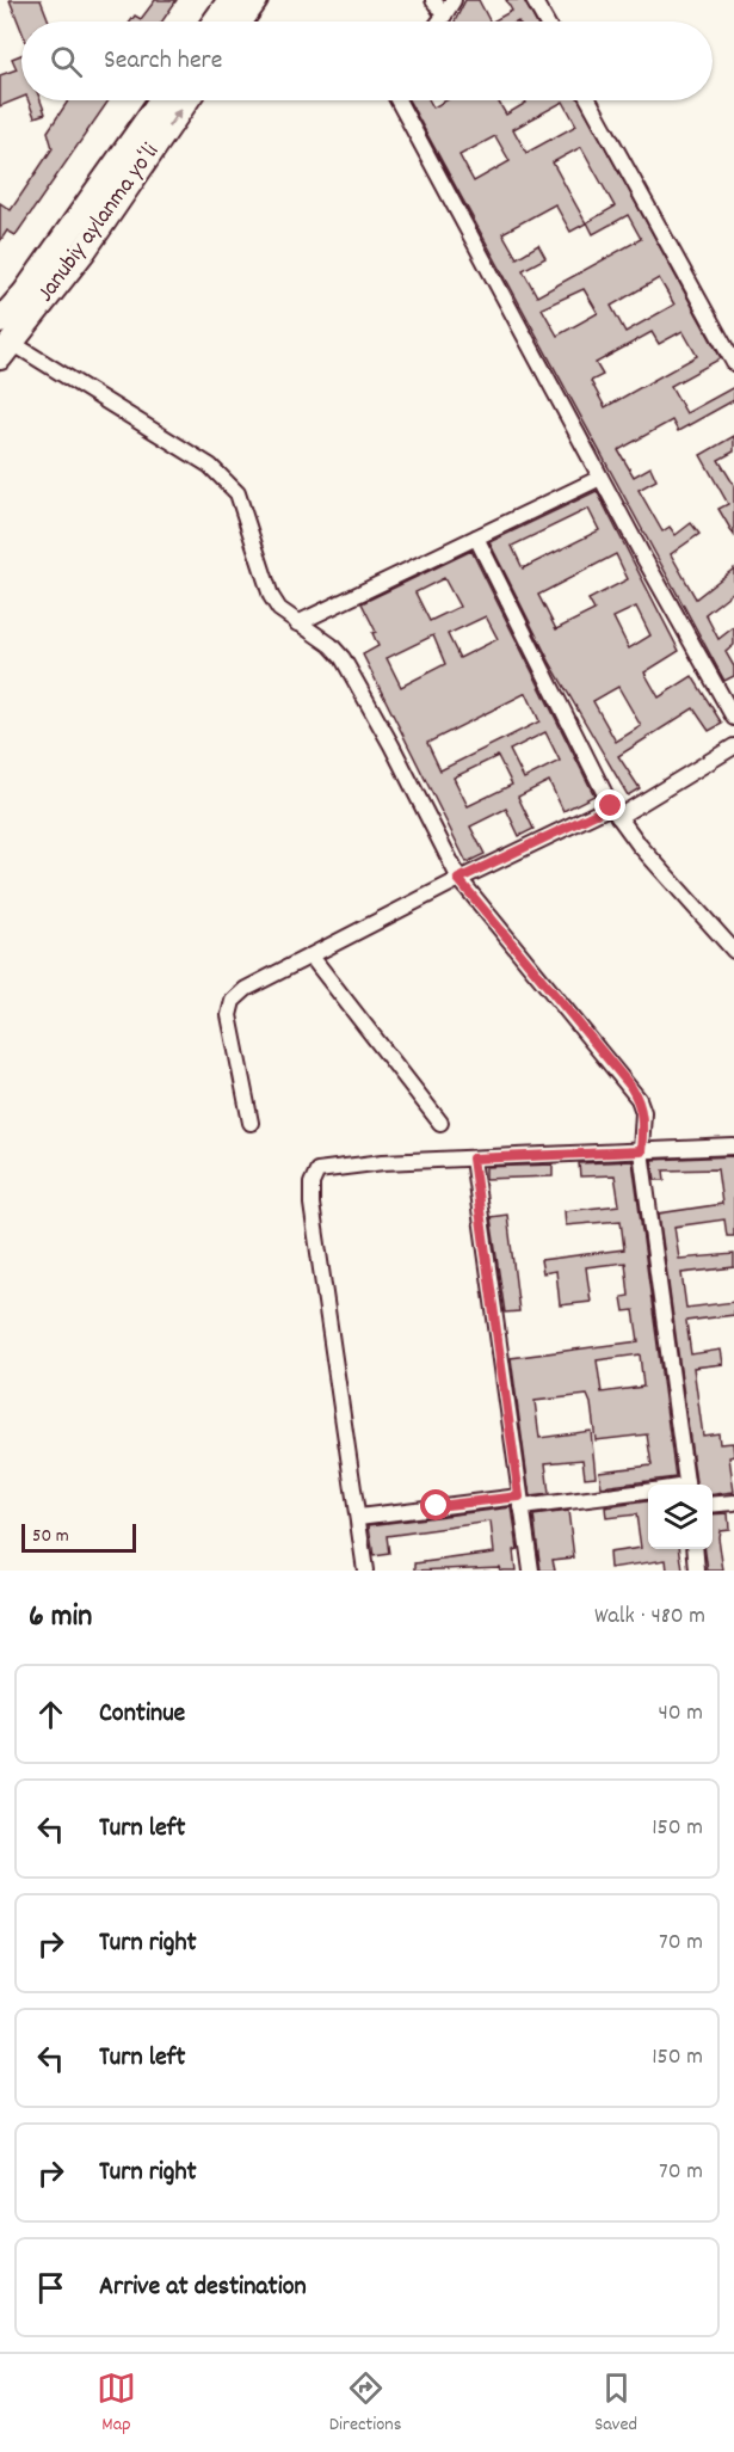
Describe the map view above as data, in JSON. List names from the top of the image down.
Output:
{
  "streets": {
    "highway": ["Janubiy aylanma yoʻli"]
  },
  "scale_bar": "50 m",
  "page": {
    "search": "Search here",
    "scale": "50 m",
    "heading": ["6 min", "Walk · 480 m"],
    "list": [
      ["Continue", "40 m"],
      ["Turn left", "150 m"],
      ["Turn right", "70 m"],
      ["Turn left", "150 m"],
      ["Turn right", "70 m"],
      "Arrive at destination"
    ],
    "nav": ["Map", "Directions", "Saved"]
  }
}
